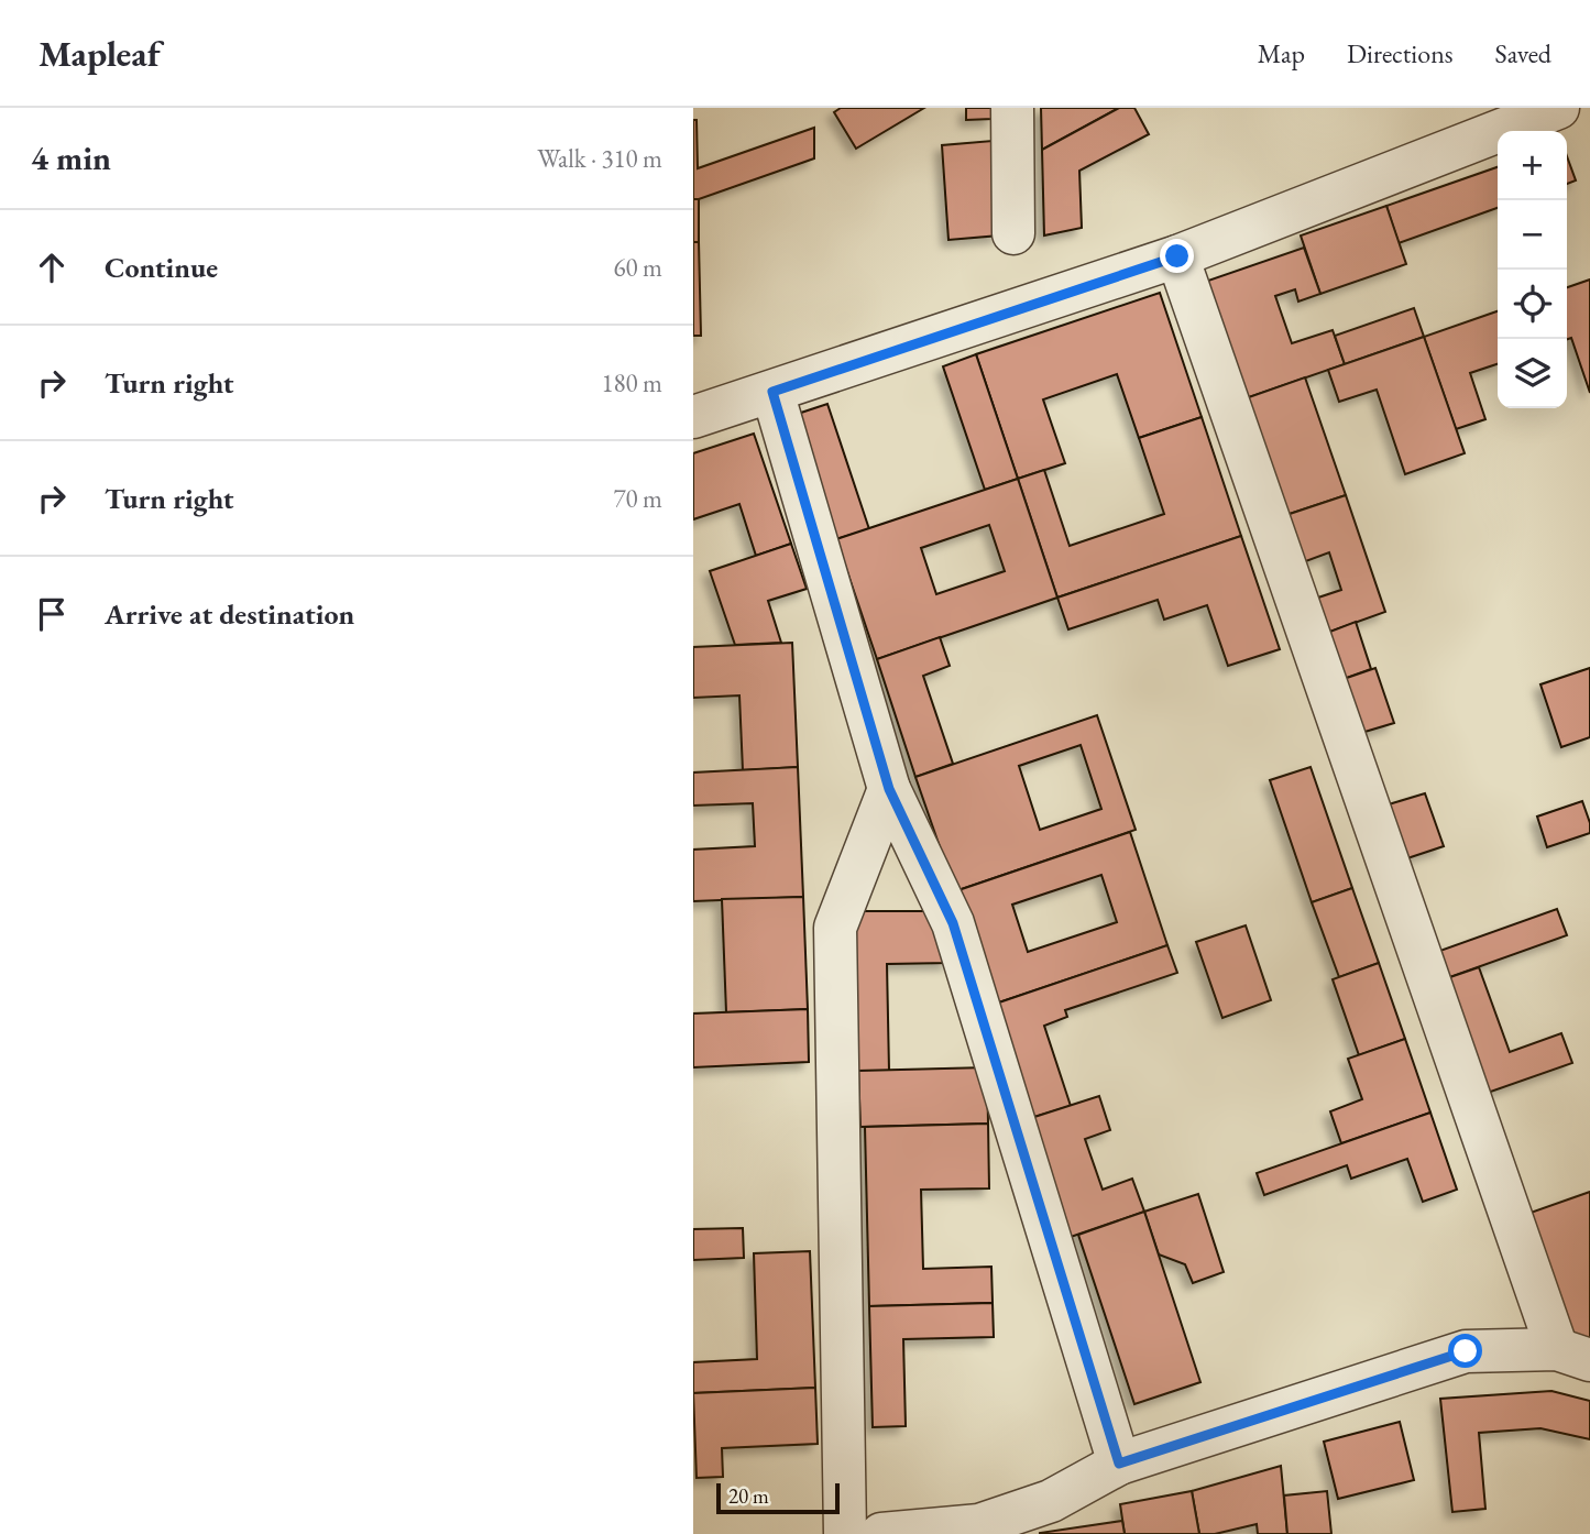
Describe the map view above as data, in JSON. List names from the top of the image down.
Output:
{
  "scale_bar": "20 m",
  "page": {
    "header": "Mapleaf",
    "nav": ["Map", "Directions", "Saved"],
    "heading": ["4 min", "Walk · 310 m"],
    "map_buttons": ["+", "−"],
    "list": [
      ["Continue", "60 m"],
      ["Turn right", "180 m"],
      ["Turn right", "70 m"],
      "Arrive at destination"
    ],
    "scale": "20 m"
  }
}
